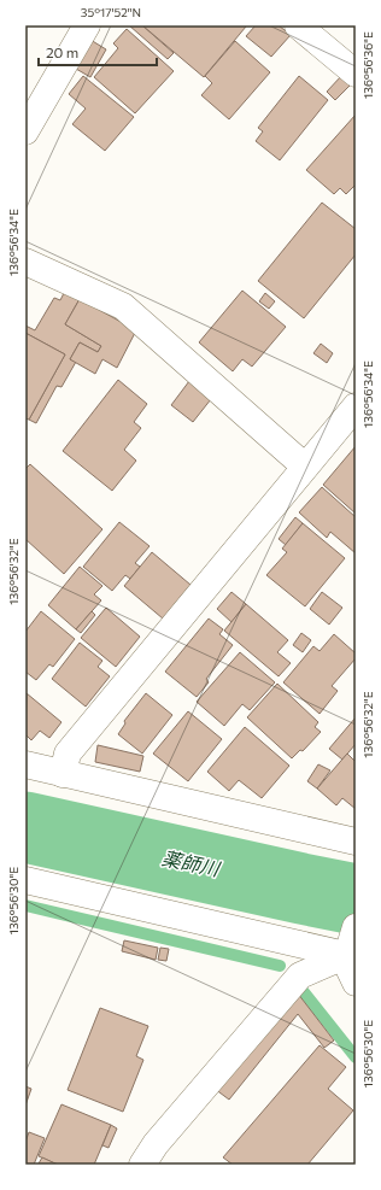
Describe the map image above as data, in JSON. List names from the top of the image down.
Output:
{
  "water": ["薬師川"],
  "scale_bar": "20 m",
  "coordinates": [
    "35°17'52\"N",
    "136°56'36\"E",
    "136°56'34\"E",
    "136°56'32\"E",
    "136°56'30\"E"
  ]
}
